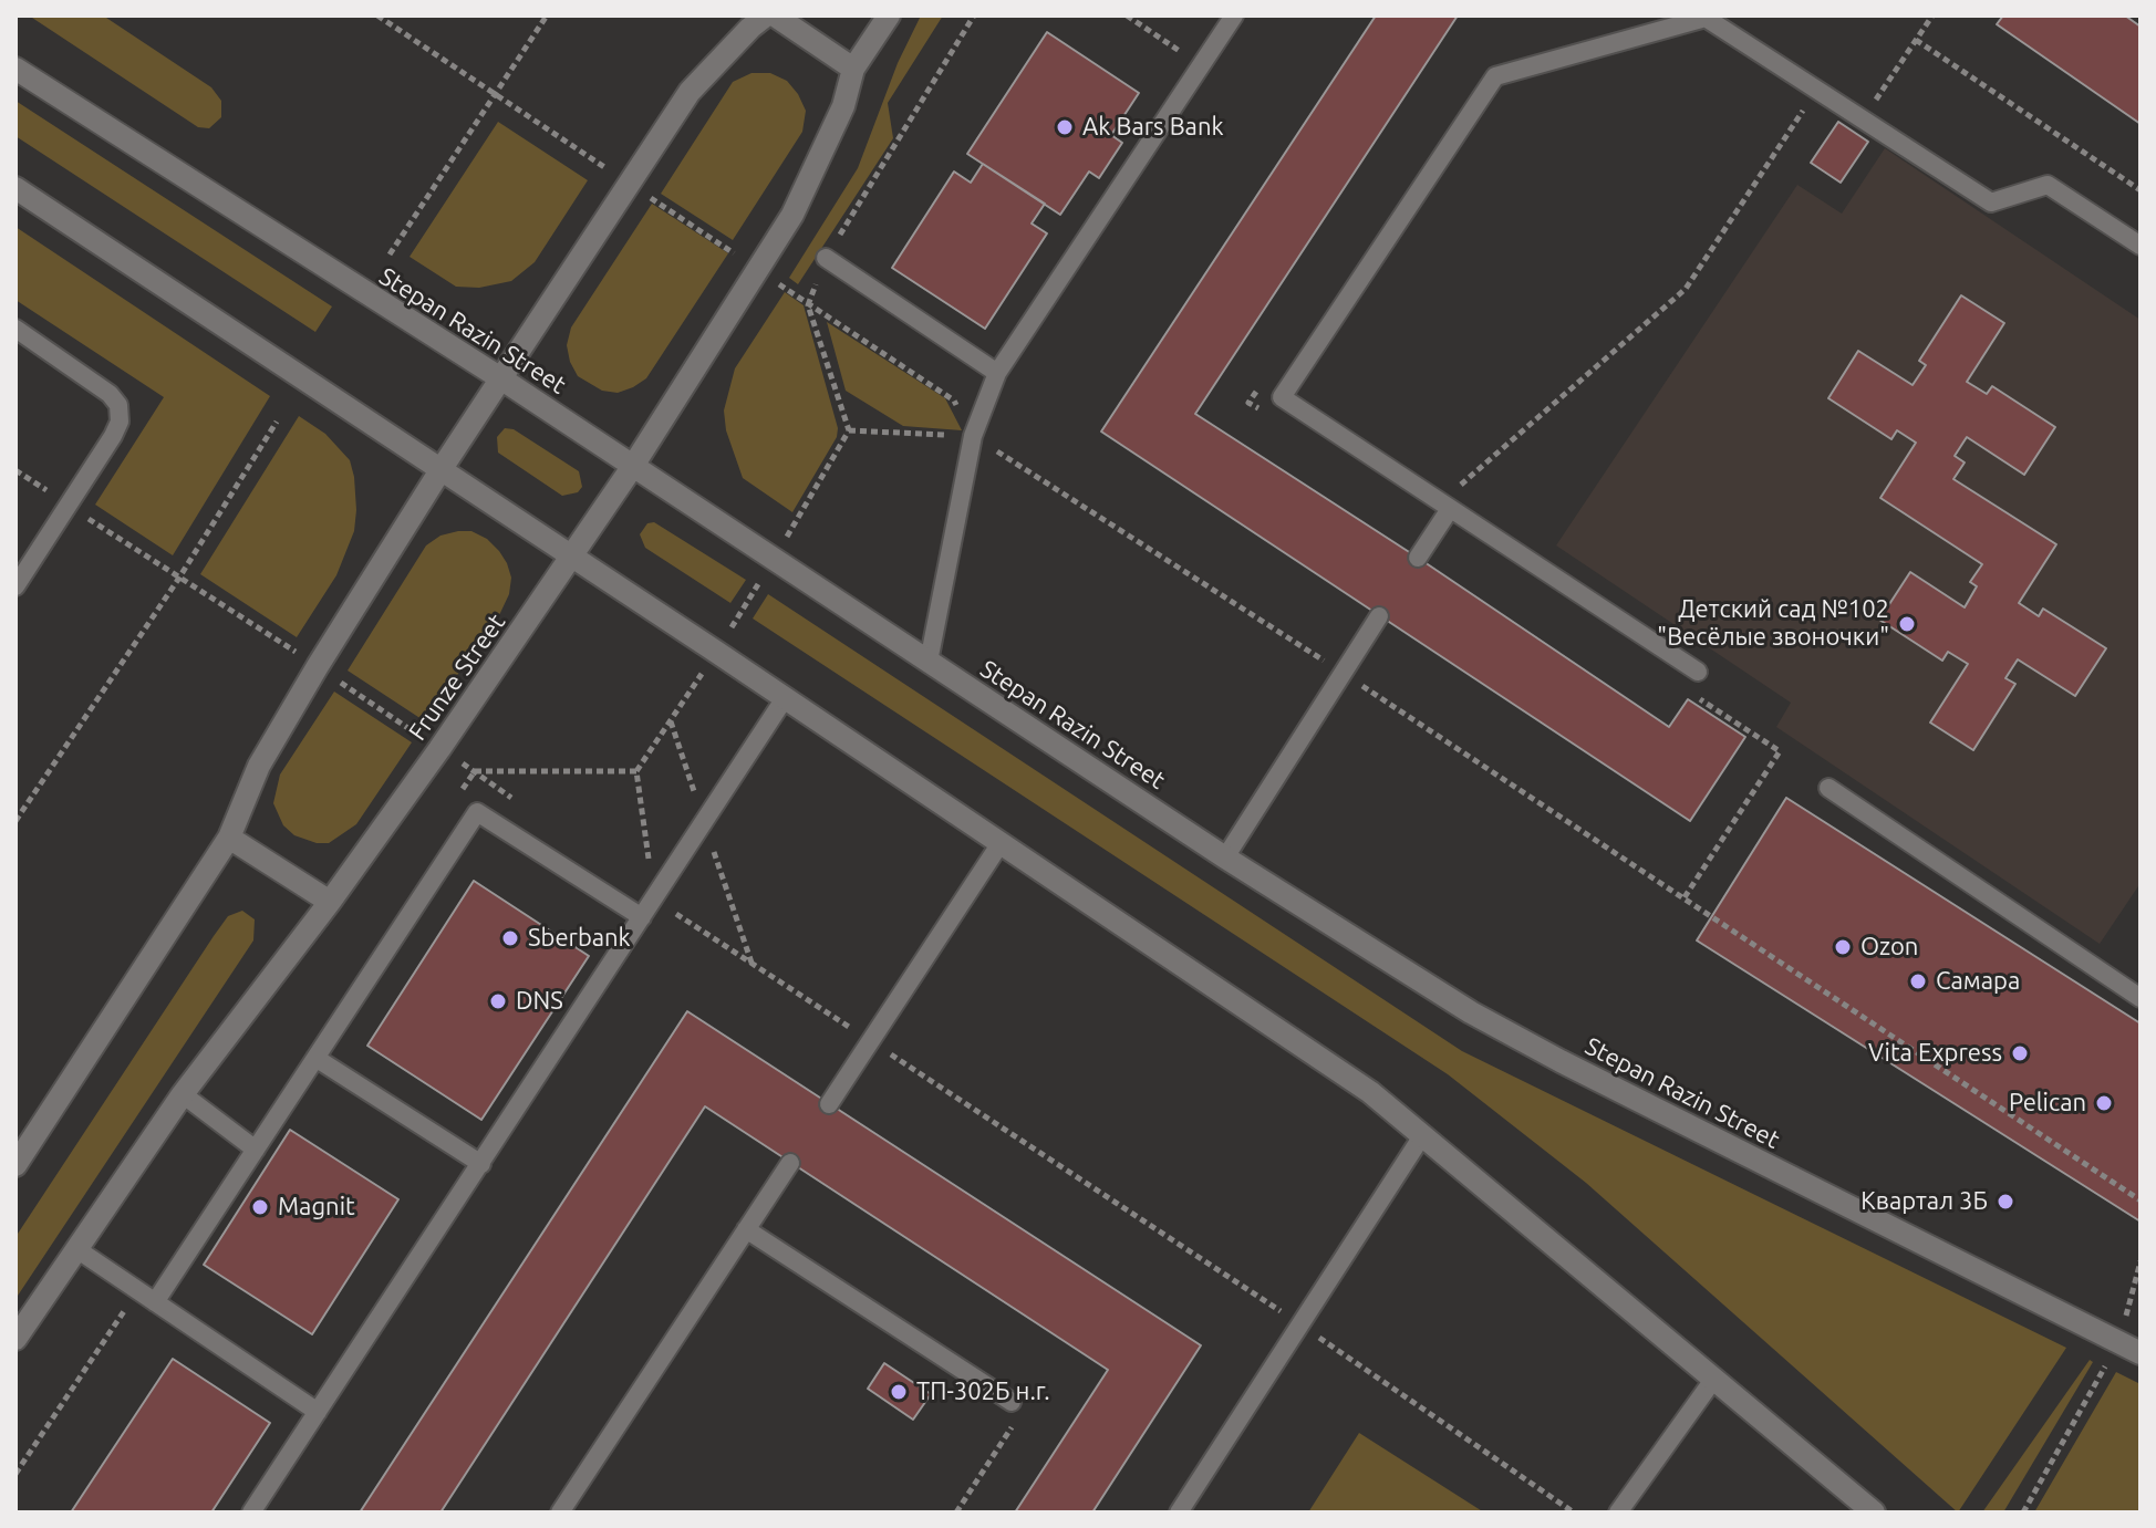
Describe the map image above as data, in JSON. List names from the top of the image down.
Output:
{
  "streets": {
    "main road": ["Stepan Razin Street", "Frunze Street"]
  },
  "crossings": [
    ["Stepan Razin Street", "Frunze Street"]
  ],
  "places": [
    "Ak Bars Bank",
    "Детский сад №102 \"Весёлые звоночки\"",
    "Sberbank",
    "Ozon",
    "Самара",
    "DNS",
    "Vita Express",
    "Pelican",
    "Квартал 3Б",
    "Magnit",
    "ТП-302Б н.г."
  ]
}
